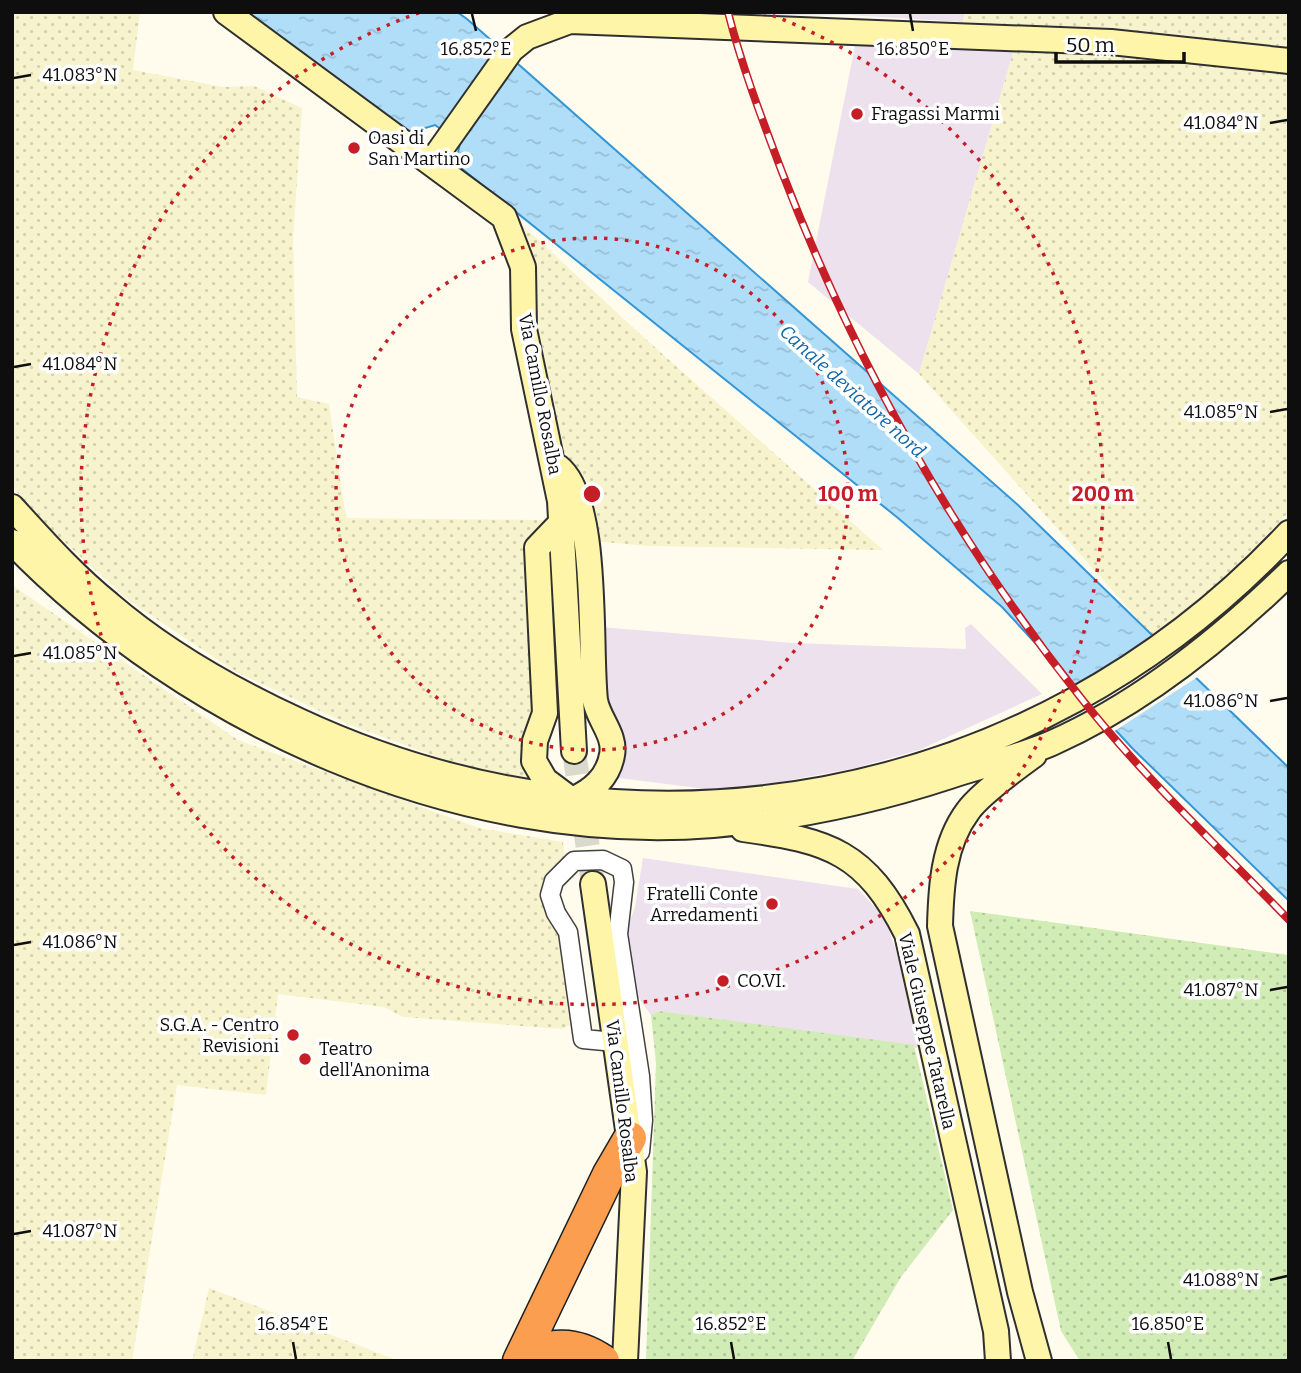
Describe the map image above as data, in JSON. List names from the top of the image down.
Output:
{
  "streets": {
    "main road": ["Via Camillo Rosalba", "Viale Giuseppe Tatarella"]
  },
  "water": ["Canale deviatore nord"],
  "places": [
    "Fragassi Marmi",
    "Oasi di San Martino",
    "Fratelli Conte Arredamenti",
    "CO.VI.",
    "S.G.A. - Centro Revisioni",
    "Teatro dell'Anonima"
  ],
  "scale_bar": "50 m",
  "coordinates": [
    "16.852°E",
    "16.850°E",
    "41.083°N",
    "41.084°N",
    "41.085°N",
    "41.086°N",
    "41.087°N",
    "41.088°N",
    "16.854°E"
  ],
  "rings": ["100 m", "200 m"]
}
